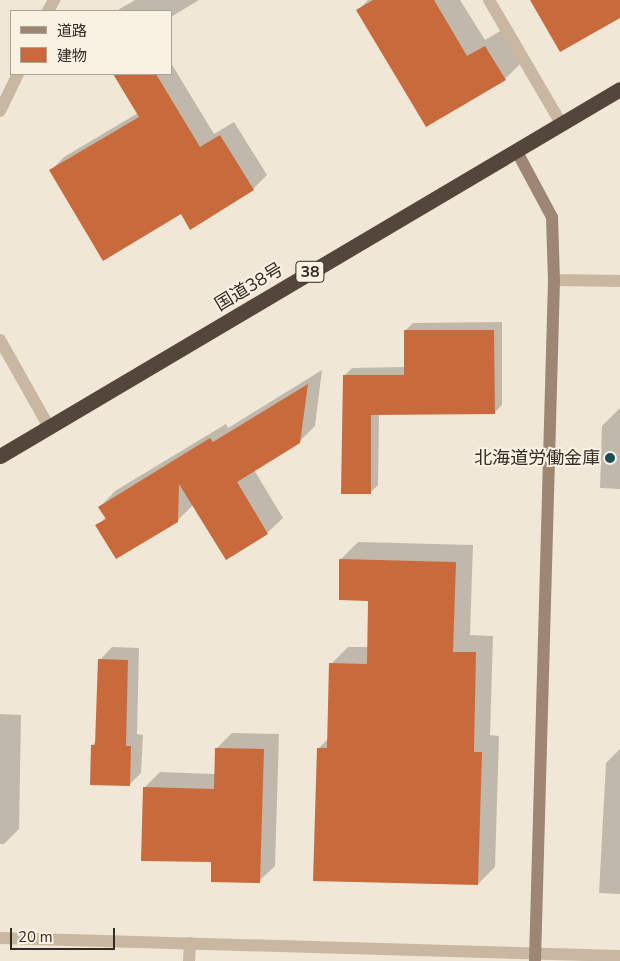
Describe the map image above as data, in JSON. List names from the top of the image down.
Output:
{
  "streets": {
    "highway": ["38", "国道38号"]
  },
  "places": ["北海道労働金庫"],
  "legend": ["道路", "建物"],
  "scale_bar": "20 m"
}
